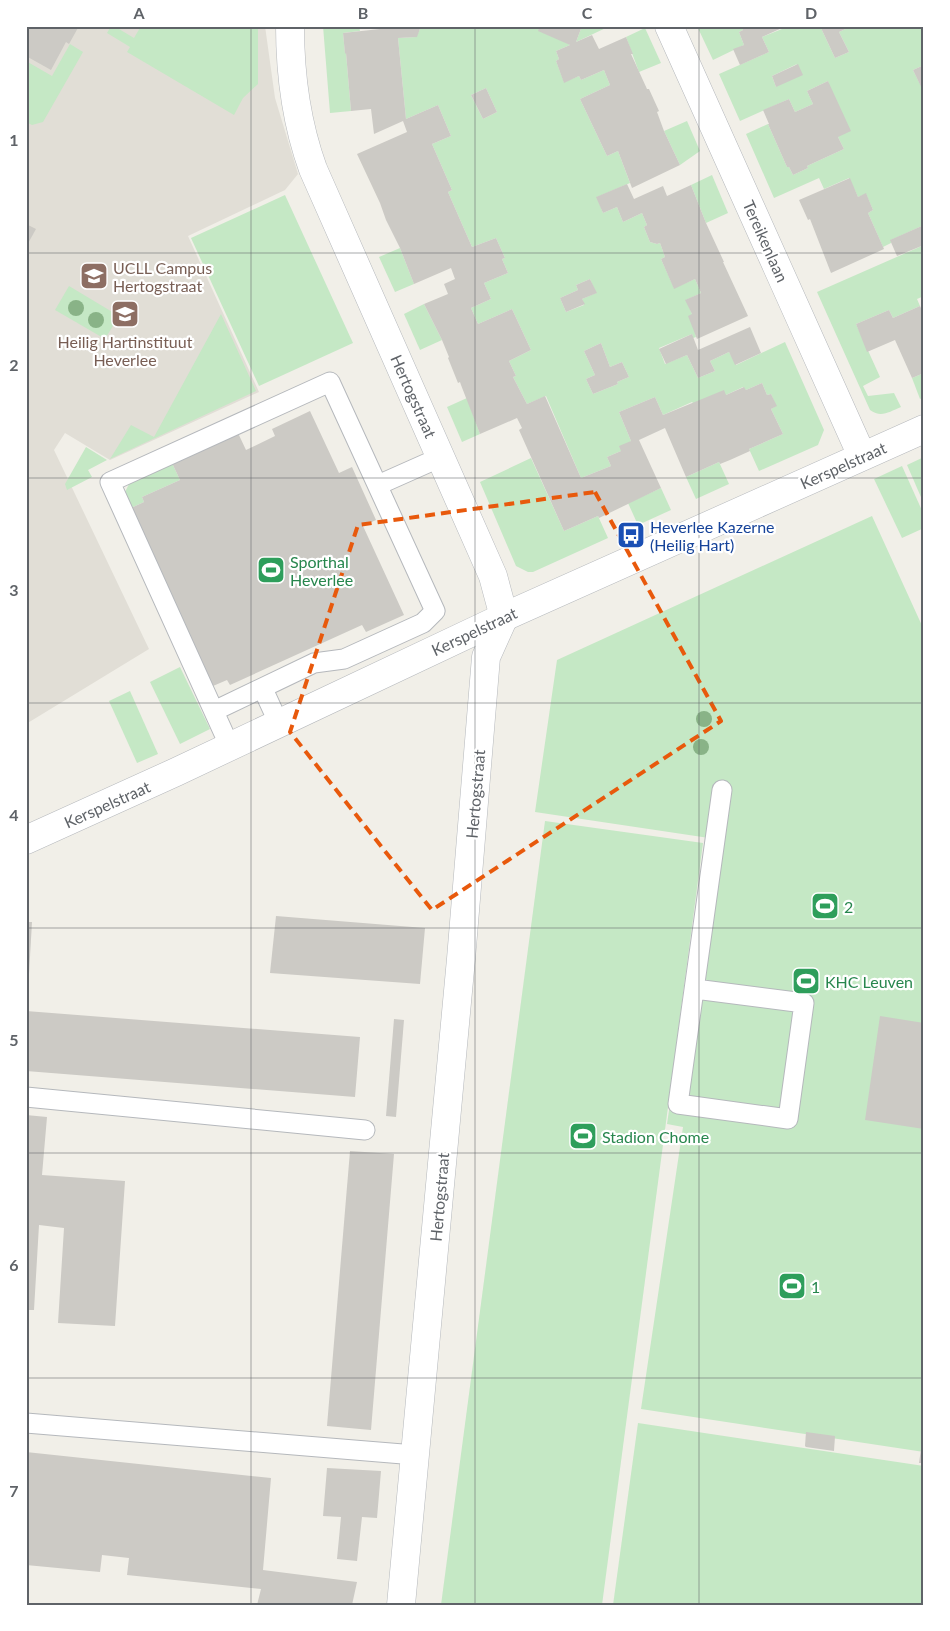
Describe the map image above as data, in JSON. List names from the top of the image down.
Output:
{
  "streets": {
    "street": ["Tereikenlaan", "Hertogstraat", "Kerspelstraat"]
  },
  "crossings": [
    ["Tereikenlaan", "Kerspelstraat"],
    ["Hertogstraat", "Kerspelstraat"]
  ],
  "places": {
    "school or university": ["UCLL Campus Hertogstraat", "Heilig Hartinstituut Heverlee"],
    "bus stop": ["Heverlee Kazerne (Heilig Hart)"],
    "sports": [
      "Sporthal Heverlee",
      "2",
      "KHC Leuven",
      "Stadion Chome",
      "1"
    ]
  },
  "grid": {
    "columns": [
      "A",
      "B",
      "C",
      "D"
    ],
    "rows": [
      "1",
      "2",
      "3",
      "4",
      "5",
      "6",
      "7"
    ]
  }
}
